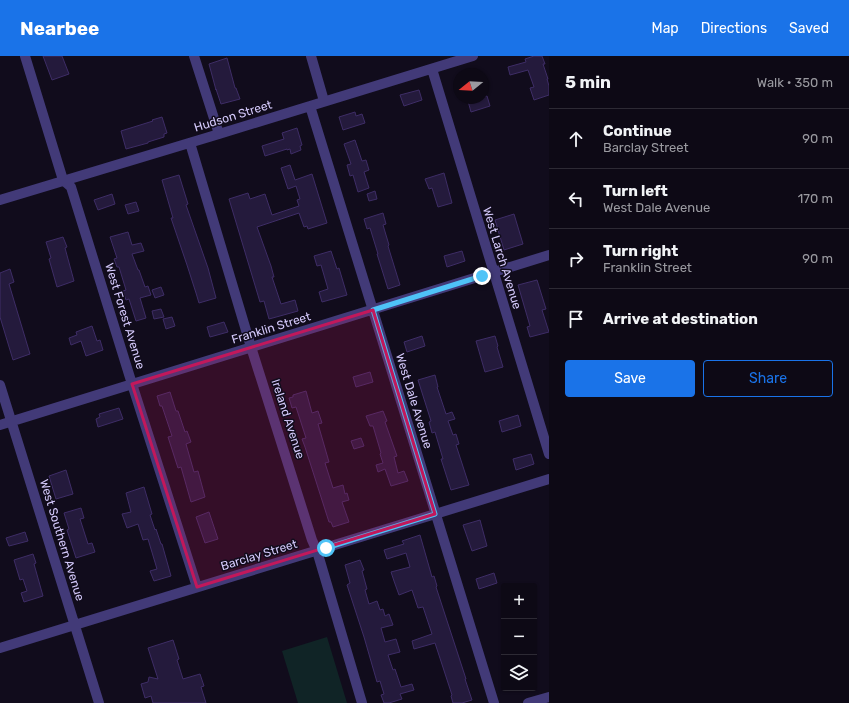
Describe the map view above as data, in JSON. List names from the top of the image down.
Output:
{
  "streets": {
    "street": [
      "Hudson Street",
      "West Larch Avenue",
      "West Forest Avenue",
      "Franklin Street",
      "West Dale Avenue",
      "Ireland Avenue",
      "West Southern Avenue",
      "Barclay Street"
    ]
  },
  "crossings": [
    ["Hudson Street", "West Larch Avenue"],
    ["Hudson Street", "West Forest Avenue"],
    ["Hudson Street", "West Dale Avenue"],
    ["Hudson Street", "Ireland Avenue"],
    ["West Larch Avenue", "Franklin Street"],
    ["West Forest Avenue", "Franklin Street"],
    ["West Forest Avenue", "Barclay Street"],
    ["Franklin Street", "West Dale Avenue"],
    ["Franklin Street", "Ireland Avenue"],
    ["Franklin Street", "West Southern Avenue"],
    ["West Dale Avenue", "Barclay Street"],
    ["Ireland Avenue", "Barclay Street"],
    ["West Southern Avenue", "Barclay Street"]
  ],
  "north": "left",
  "page": {
    "header": "Nearbee",
    "nav": ["Map", "Directions", "Saved"],
    "heading": ["5 min", "Walk · 350 m"],
    "list": [
      ["Continue", "Barclay Street", "90 m"],
      ["Turn left", "West Dale Avenue", "170 m"],
      ["Turn right", "Franklin Street", "90 m"],
      "Arrive at destination"
    ],
    "buttons": ["Save", "Share"],
    "map_buttons": ["+", "−"]
  }
}
